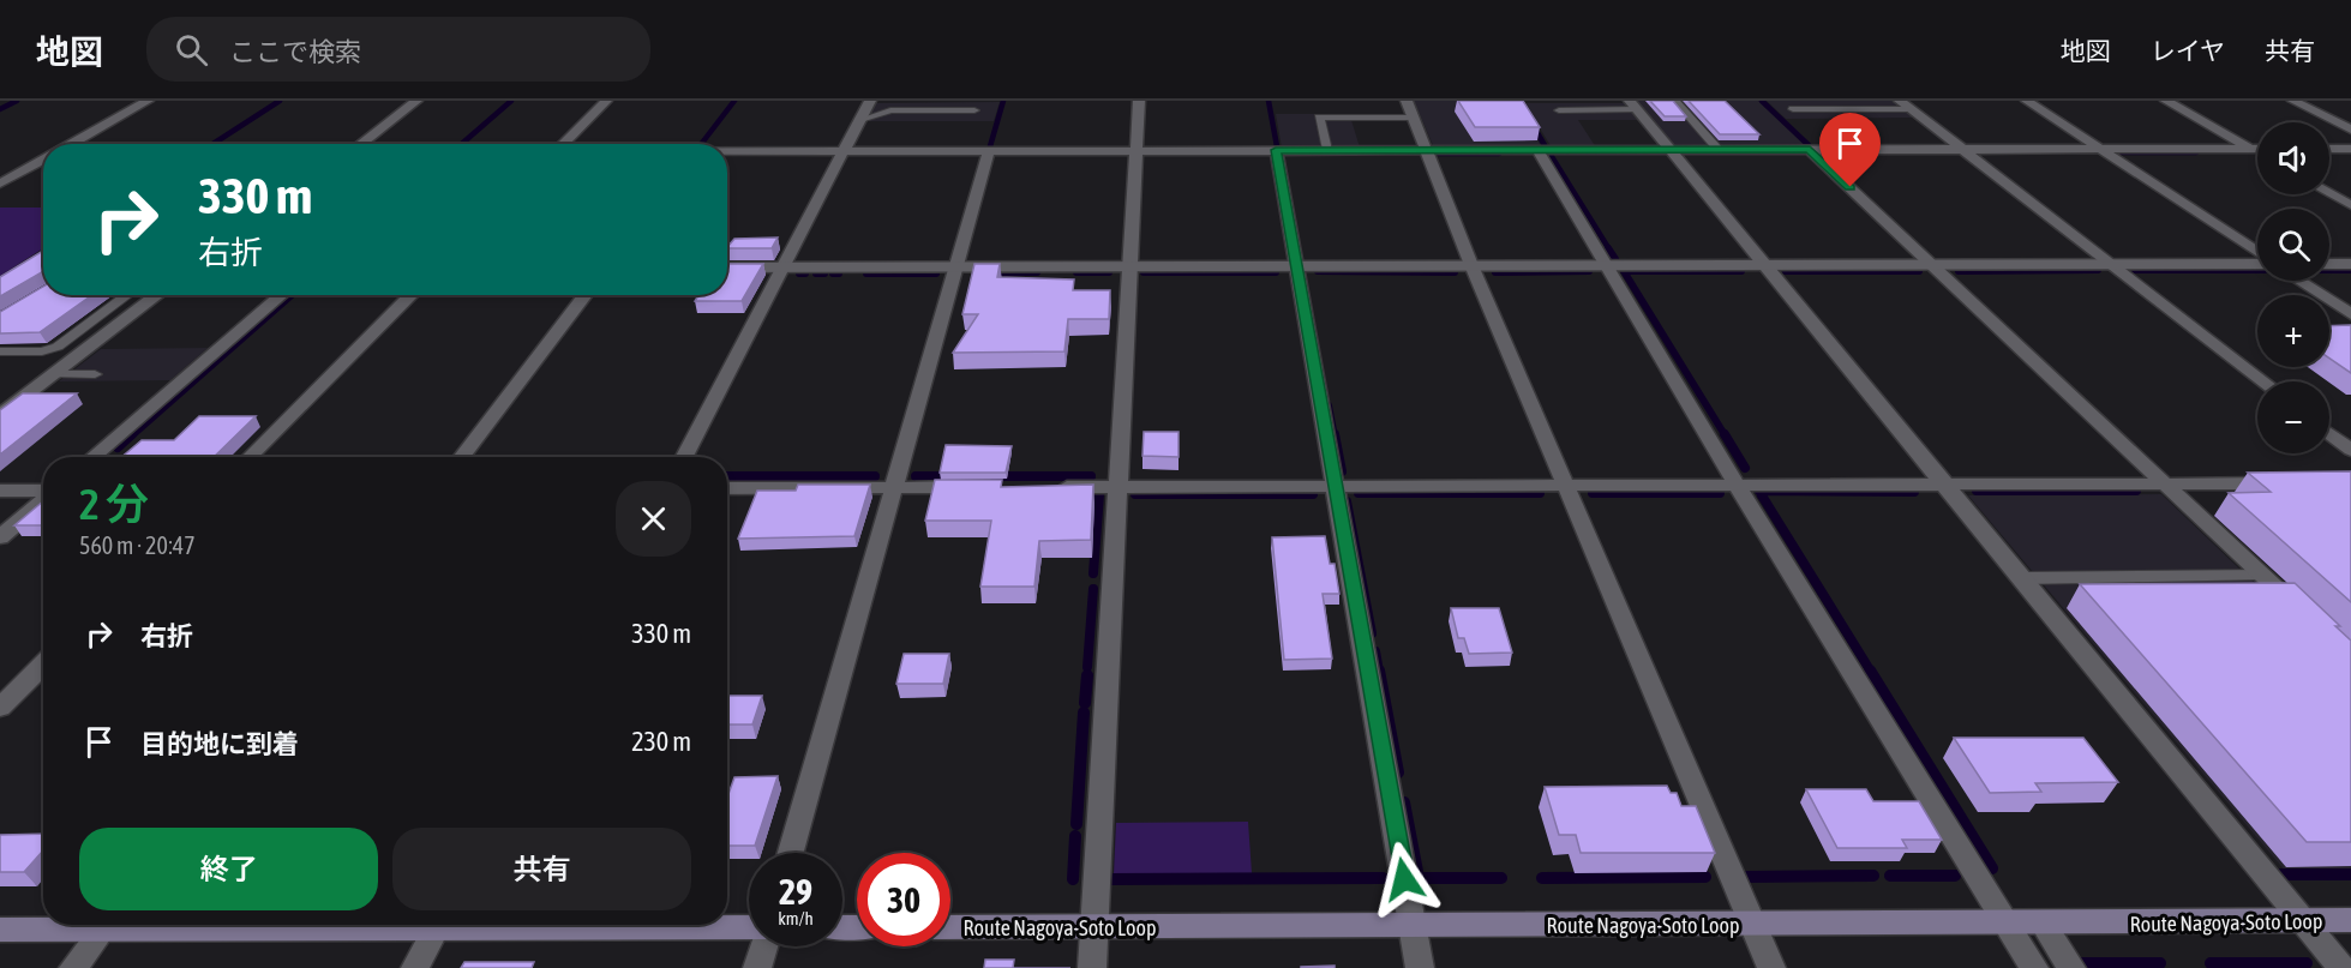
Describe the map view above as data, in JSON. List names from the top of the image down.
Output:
{
  "streets": {
    "main road": ["Route Nagoya-Soto Loop"]
  },
  "page": {
    "header": "地図",
    "search": "ここで検索",
    "nav": ["地図", "レイヤ", "共有"],
    "map_buttons": ["+", "−"],
    "turn": ["330 m", "右折"],
    "heading": ["2 分", "560 m · 20:47"],
    "list": [
      {
        "name": "右折",
        "value": "330 m"
      },
      {
        "name": "目的地に到着",
        "value": "230 m"
      }
    ],
    "buttons": ["終了", "共有"],
    "speed": "29 km/h",
    "limit": "30"
  }
}
